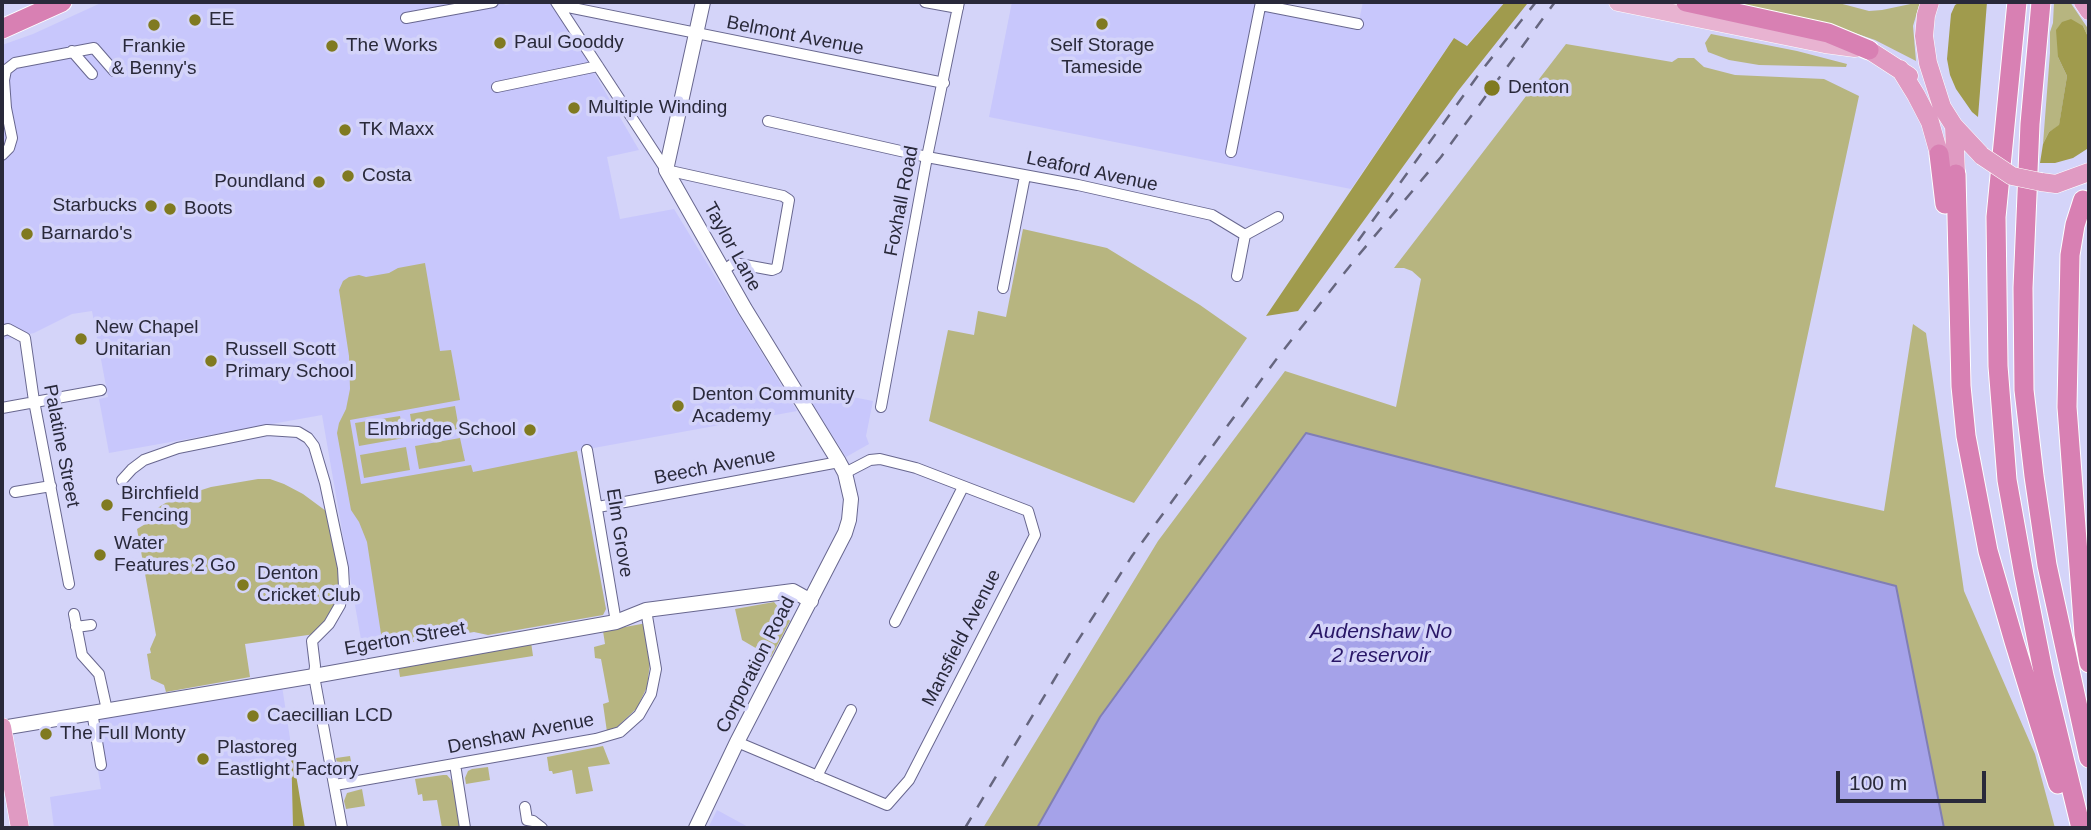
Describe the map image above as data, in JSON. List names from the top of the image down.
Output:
{
  "streets": {
    "street": [
      "Belmont Avenue",
      "Leaford Avenue",
      "Foxhall Road",
      "Taylor Lane",
      "Palatine Street",
      "Beech Avenue",
      "Elm Grove",
      "Mansfield Avenue",
      "Egerton Street",
      "Corporation Road",
      "Denshaw Avenue"
    ]
  },
  "crossings": [
    ["Belmont Avenue", "Foxhall Road"],
    ["Belmont Avenue", "Taylor Lane"],
    ["Leaford Avenue", "Foxhall Road"],
    ["Taylor Lane", "Beech Avenue"],
    ["Taylor Lane", "Mansfield Avenue"],
    ["Taylor Lane", "Corporation Road"],
    ["Beech Avenue", "Elm Grove"],
    ["Beech Avenue", "Mansfield Avenue"],
    ["Elm Grove", "Egerton Street"],
    ["Mansfield Avenue", "Corporation Road"],
    ["Egerton Street", "Corporation Road"],
    ["Egerton Street", "Denshaw Avenue"]
  ],
  "water": ["Audenshaw No 2 reservoir"],
  "places": [
    "EE",
    "Self Storage Tameside",
    "Frankie & Benny's",
    "Paul Gooddy",
    "The Works",
    "Denton",
    "Multiple Winding",
    "TK Maxx",
    "Costa",
    "Poundland",
    "Starbucks",
    "Boots",
    "Barnardo's",
    "New Chapel Unitarian",
    "Russell Scott Primary School",
    "Denton Community Academy",
    "Elmbridge School",
    "Birchfield Fencing",
    "Water Features 2 Go",
    "Denton Cricket Club",
    "Caecillian LCD",
    "The Full Monty",
    "Plastoreg Eastlight Factory"
  ],
  "scale_bar": "100 m"
}
